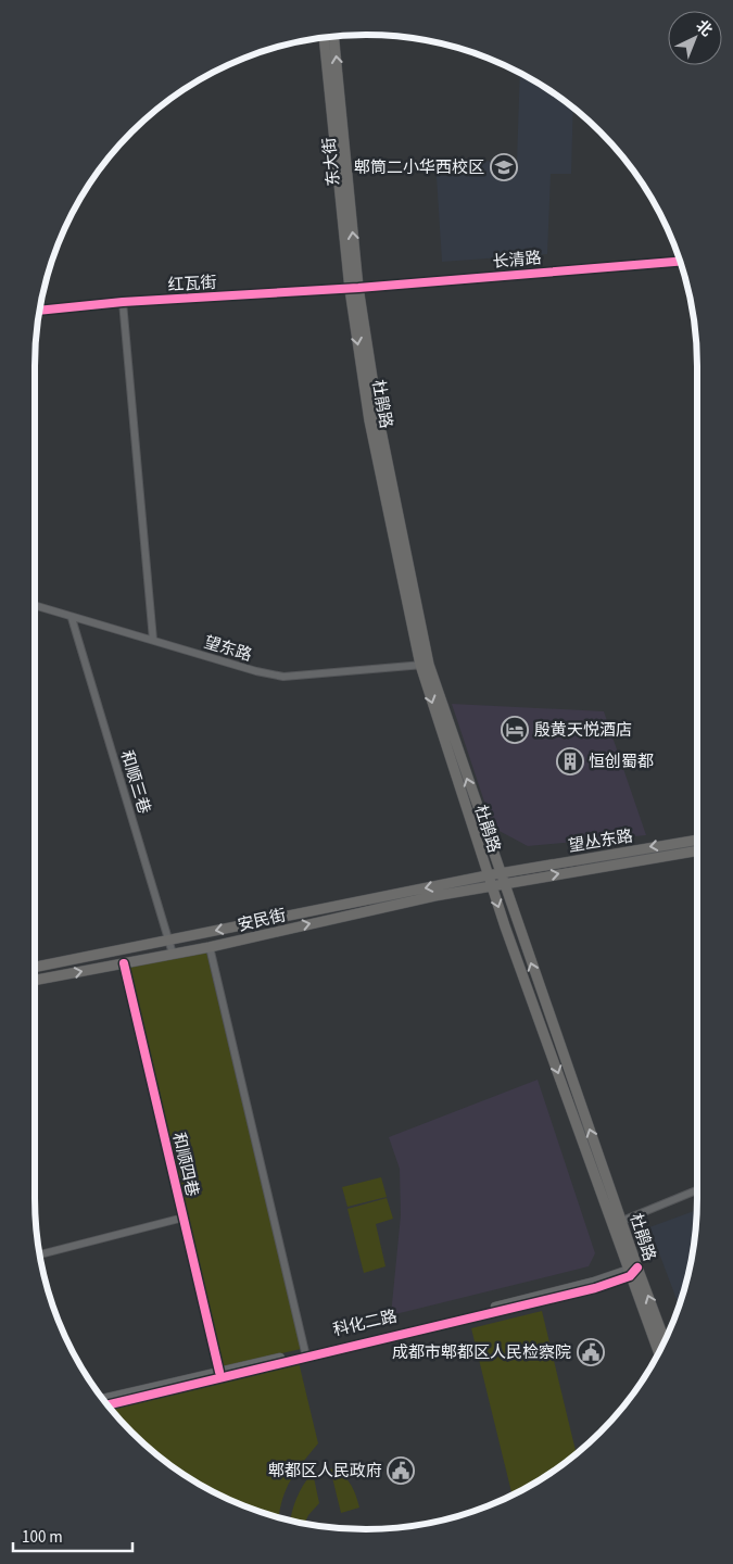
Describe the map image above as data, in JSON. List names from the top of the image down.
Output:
{
  "streets": {
    "main road": [
      "东大街",
      "杜鹃路",
      "望丛东路",
      "安民街"
    ],
    "street": [
      "长清路",
      "红瓦街",
      "望东路",
      "和顺三巷",
      "和顺四巷",
      "科化二路"
    ]
  },
  "crossings": [
    ["东大街", "长清路"],
    ["东大街", "红瓦街"],
    ["东大街", "杜鹃路"],
    ["长清路", "红瓦街"],
    ["长清路", "杜鹃路"],
    ["红瓦街", "杜鹃路"],
    ["杜鹃路", "望东路"],
    ["杜鹃路", "望丛东路"],
    ["杜鹃路", "安民街"],
    ["杜鹃路", "科化二路"],
    ["望东路", "和顺三巷"],
    ["和顺三巷", "安民街"],
    ["望丛东路", "安民街"],
    ["安民街", "和顺四巷"],
    ["和顺四巷", "科化二路"]
  ],
  "places": {
    "school or university": ["郫筒二小华西校区"],
    "hotel": ["殷黄天悦酒店"],
    "building": ["恒创蜀都"],
    "public building": ["成都市郫都区人民检察院", "郫都区人民政府"]
  },
  "scale_bar": "100 m",
  "north": "top right"
}
